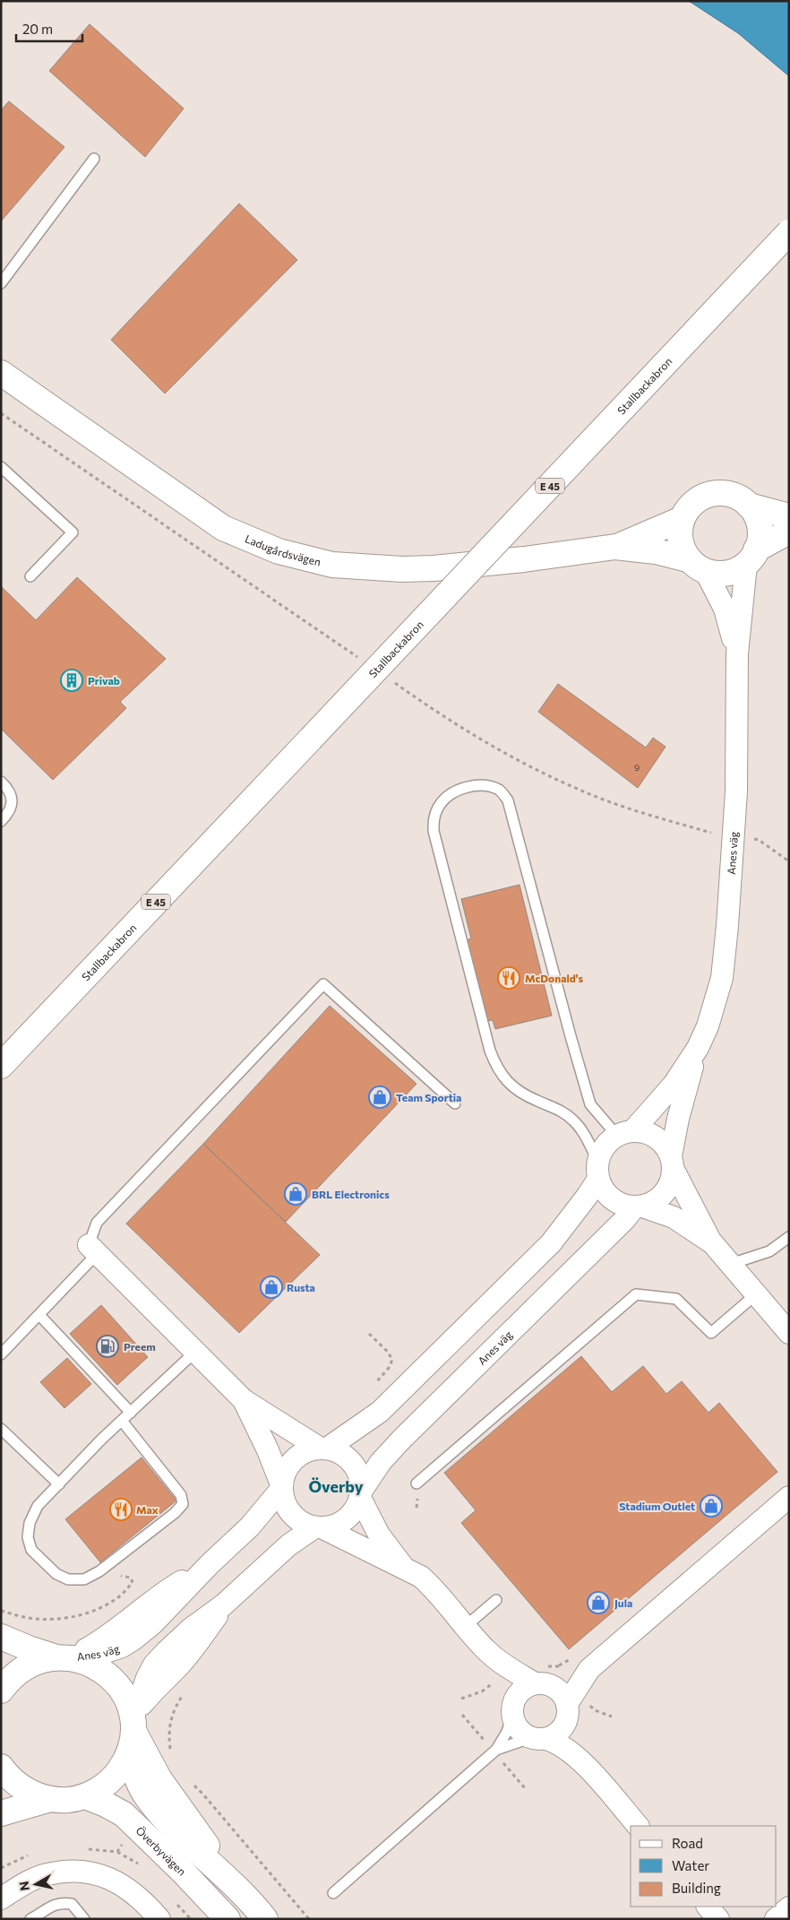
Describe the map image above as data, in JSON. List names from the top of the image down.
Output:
{
  "streets": {
    "main road": [
      "Stallbackabron",
      "E 45",
      "Ladugårdsvägen",
      "Överbyvägen"
    ],
    "street": ["Anes väg"]
  },
  "crossings": [
    ["Ladugårdsvägen", "Anes väg"]
  ],
  "districts": ["Överby"],
  "places": {
    "building": ["Privab"],
    "restaurant": ["McDonald's", "Max"],
    "shop": [
      "Team Sportia",
      "BRL Electronics",
      "Rusta",
      "Stadium Outlet",
      "Jula"
    ],
    "fuel station": ["Preem"]
  },
  "house_numbers": ["9"],
  "legend": ["Road", "Water", "Building"],
  "scale_bar": "20 m",
  "north": "left"
}
